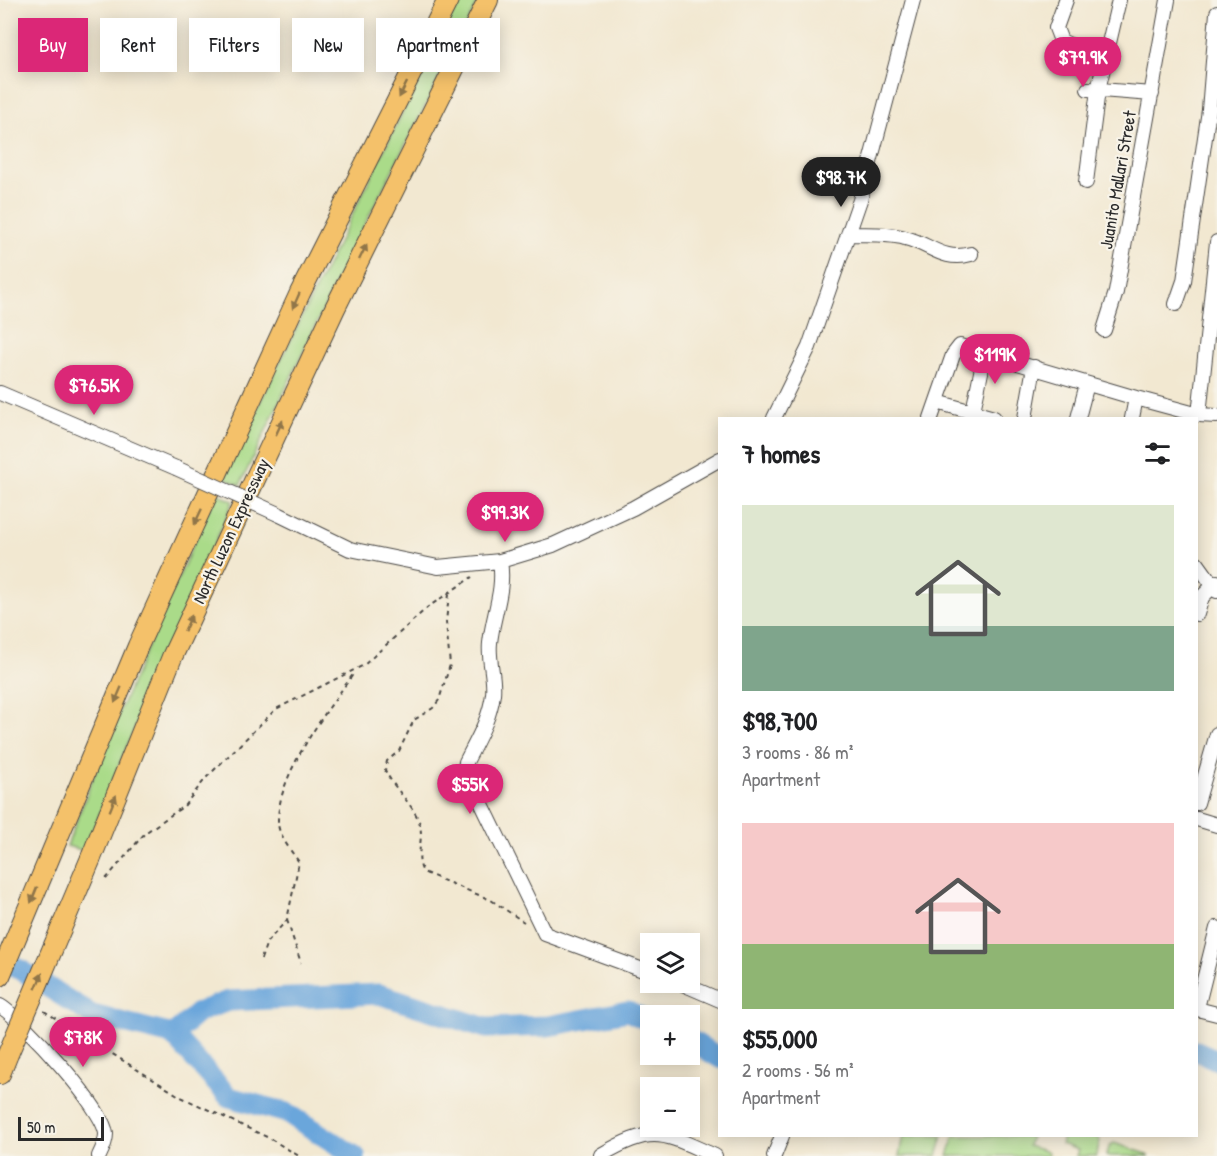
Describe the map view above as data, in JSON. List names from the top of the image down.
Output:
{
  "streets": {
    "highway": ["North Luzon Expressway"],
    "street": ["Juanito Mallari Street"]
  },
  "scale_bar": "50 m",
  "page": {
    "chip": [
      "Buy",
      "Rent",
      "Filters",
      "New",
      "Apartment"
    ],
    "price": [
      "$79.9K",
      "$98.7K",
      "$119K",
      "$76.5K",
      "$99.3K",
      "$55K",
      "$78K"
    ],
    "heading": "7 homes",
    "list": [
      {
        "name": "$98,700",
        "note": "3 rooms · 86 m² · Apartment"
      },
      {
        "name": "$55,000",
        "note": "2 rooms · 56 m² · Apartment"
      }
    ],
    "map_buttons": ["+", "−"],
    "scale": "50 m"
  }
}
